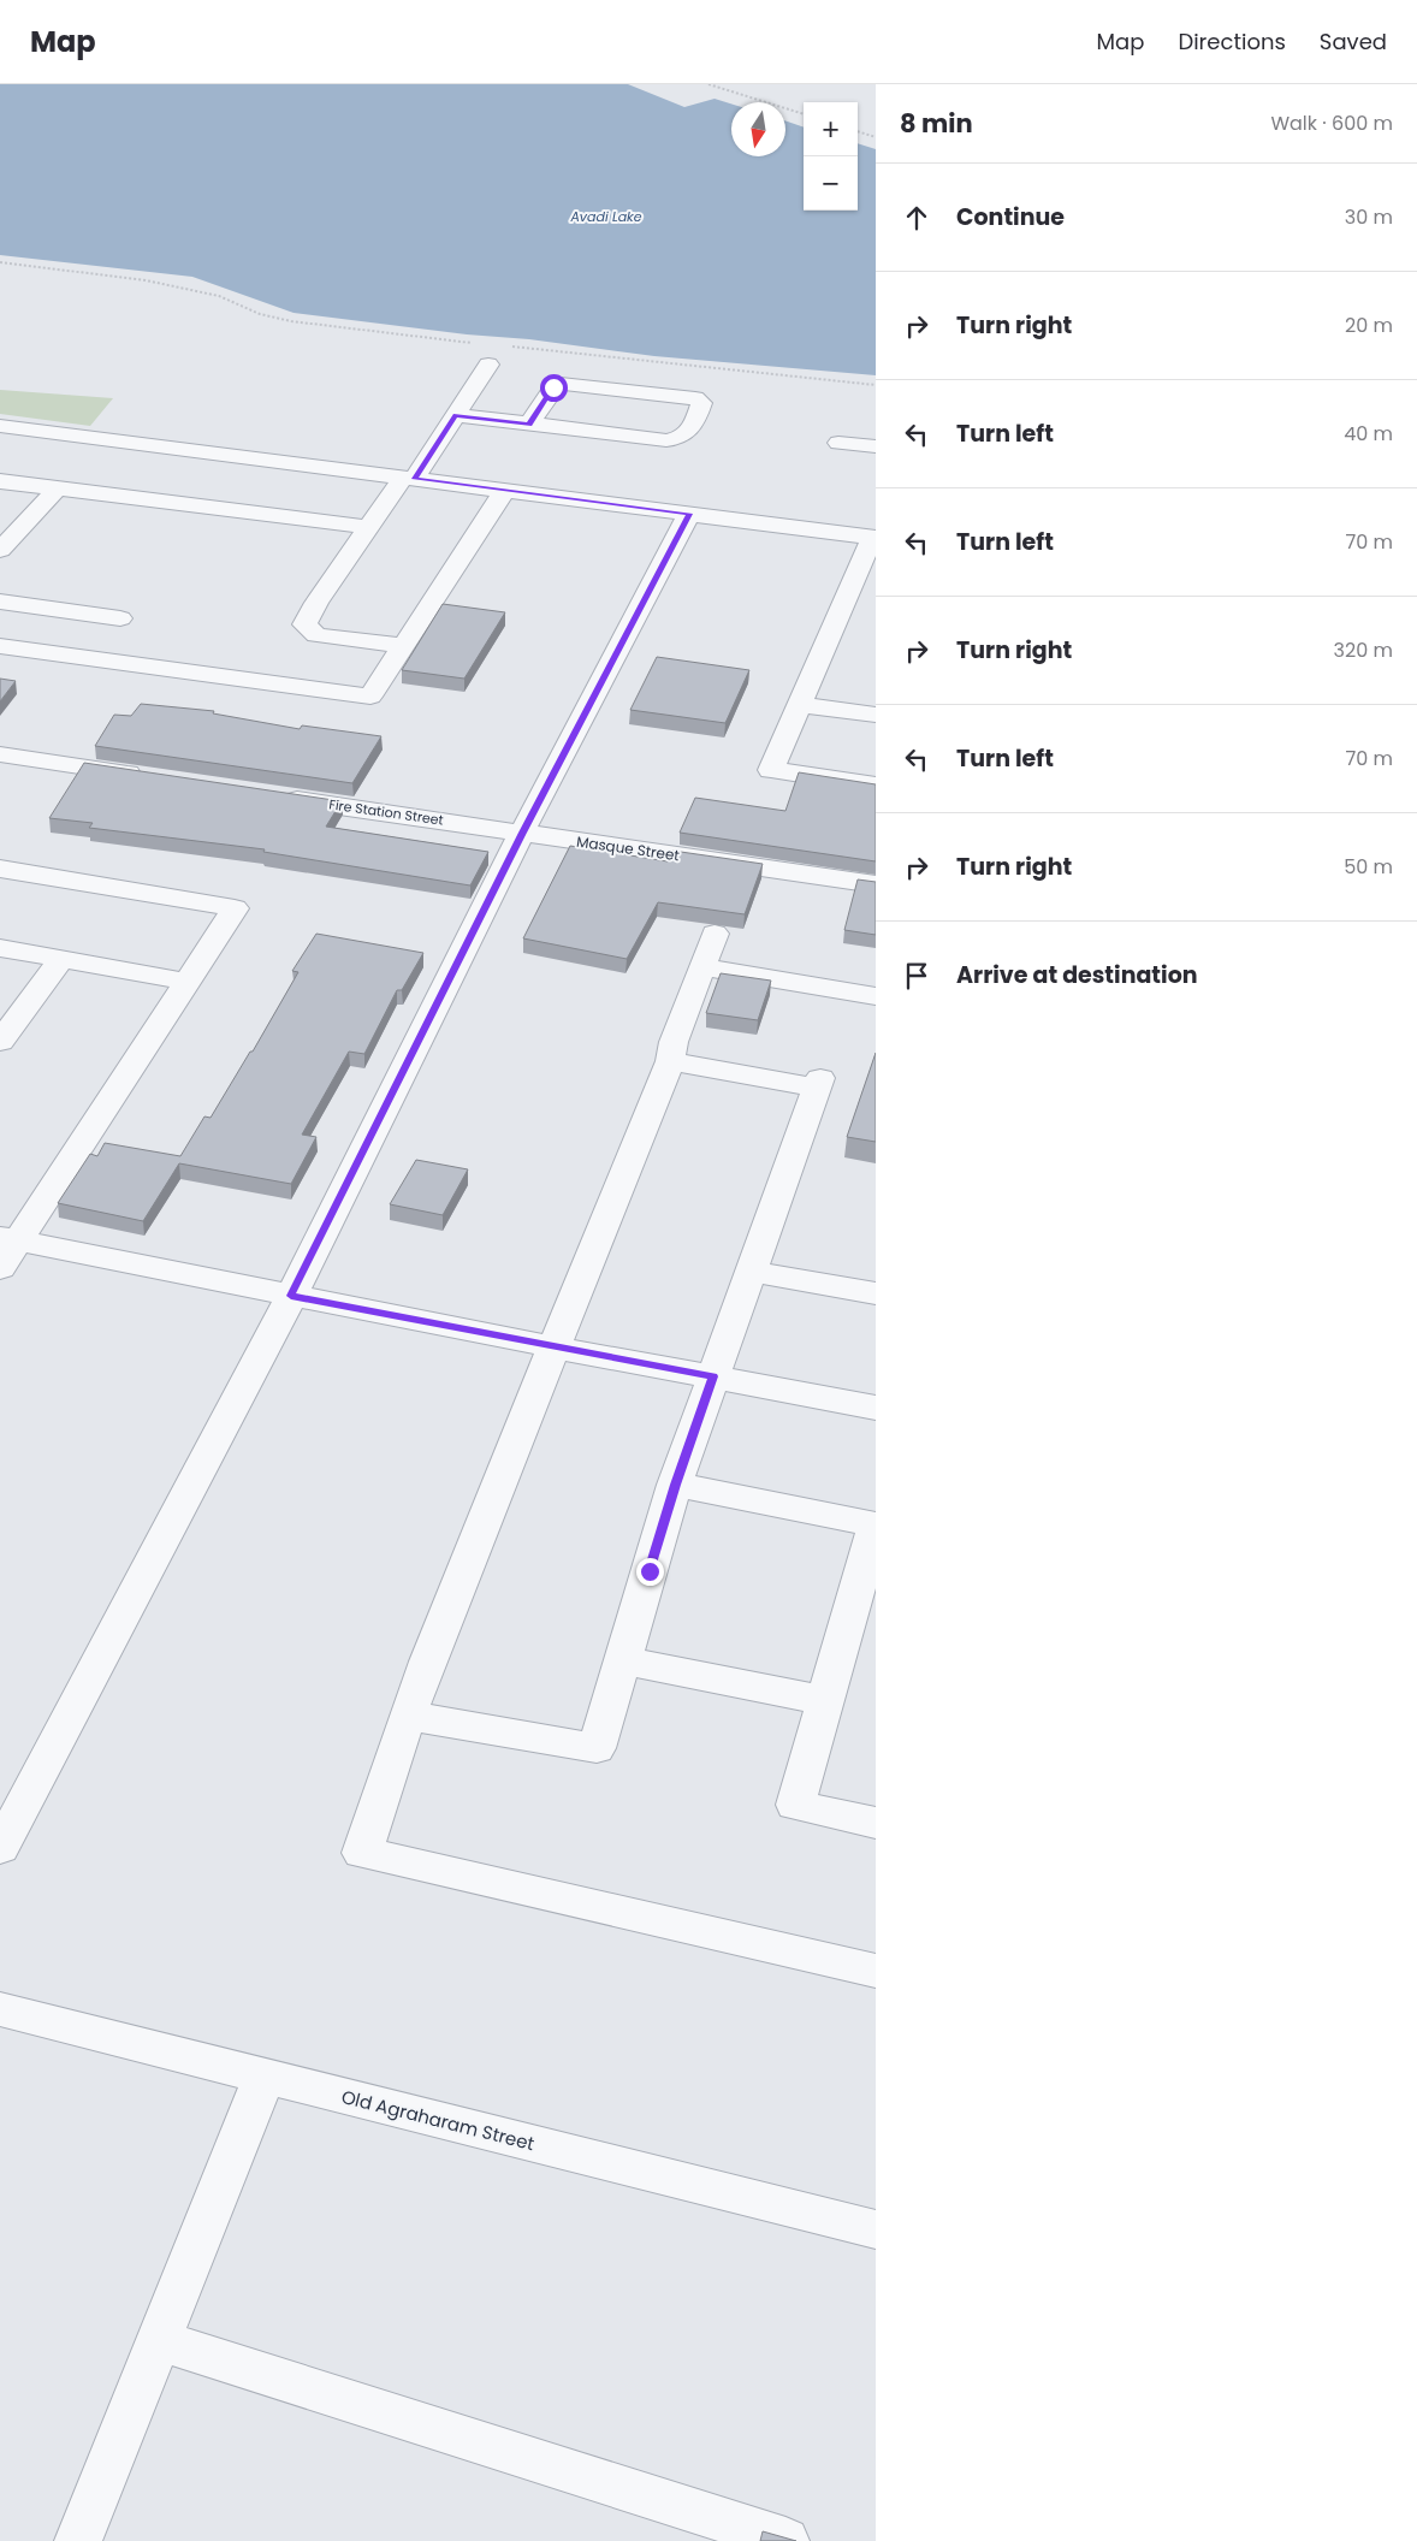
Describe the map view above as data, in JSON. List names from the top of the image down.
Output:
{
  "streets": {
    "street": ["Fire Station Street", "Masque Street", "Old Agraharam Street"]
  },
  "crossings": [
    ["Fire Station Street", "Masque Street"]
  ],
  "water": ["Avadi Lake"],
  "north": "bottom",
  "page": {
    "header": "Map",
    "nav": ["Map", "Directions", "Saved"],
    "heading": ["8 min", "Walk · 600 m"],
    "map_buttons": ["+", "−"],
    "list": [
      ["Continue", "30 m"],
      ["Turn right", "20 m"],
      ["Turn left", "40 m"],
      ["Turn left", "70 m"],
      ["Turn right", "320 m"],
      ["Turn left", "70 m"],
      ["Turn right", "50 m"],
      "Arrive at destination"
    ]
  }
}
